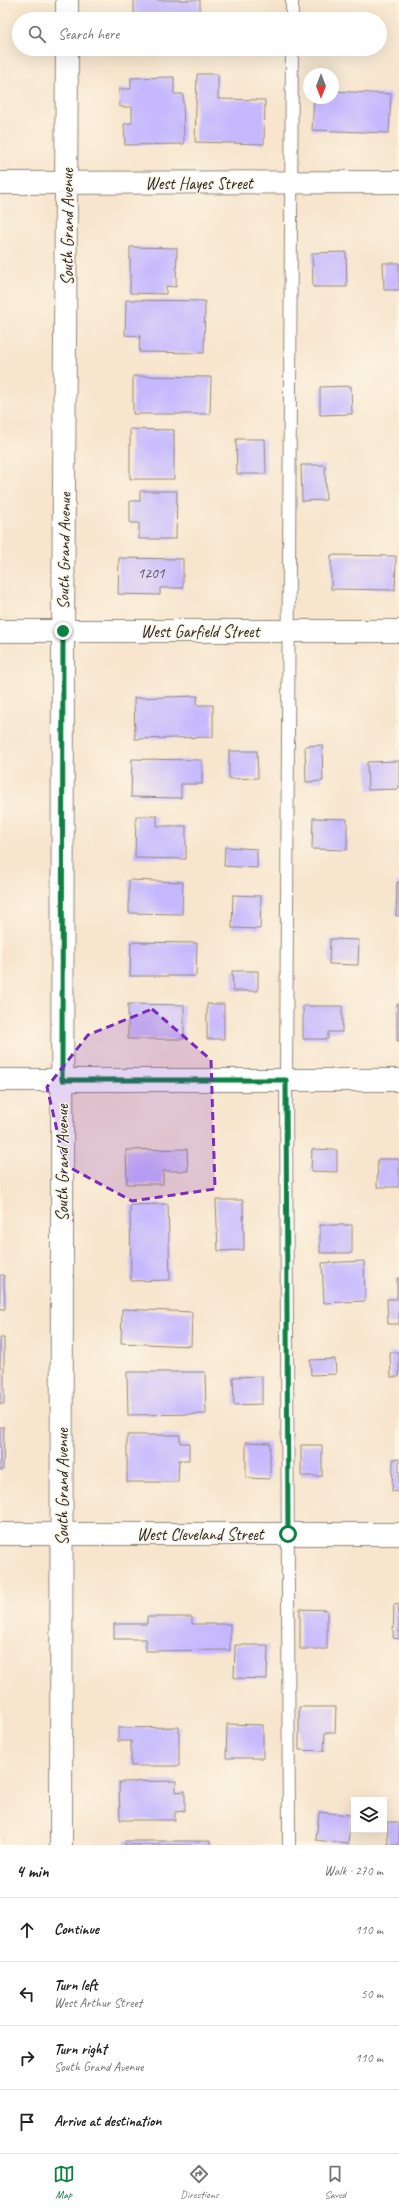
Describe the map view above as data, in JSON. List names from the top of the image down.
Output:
{
  "streets": {
    "street": [
      "West Hayes Street",
      "South Grand Avenue",
      "West Garfield Street",
      "West Cleveland Street"
    ]
  },
  "crossings": [
    ["West Hayes Street", "South Grand Avenue"],
    ["South Grand Avenue", "West Garfield Street"],
    ["South Grand Avenue", "West Cleveland Street"]
  ],
  "house_numbers": ["1201"],
  "north": "bottom",
  "page": {
    "search": "Search here",
    "heading": ["4 min", "Walk · 270 m"],
    "list": [
      ["Continue", "110 m"],
      ["Turn left", "West Arthur Street", "50 m"],
      ["Turn right", "South Grand Avenue", "110 m"],
      "Arrive at destination"
    ],
    "nav": ["Map", "Directions", "Saved"]
  }
}
